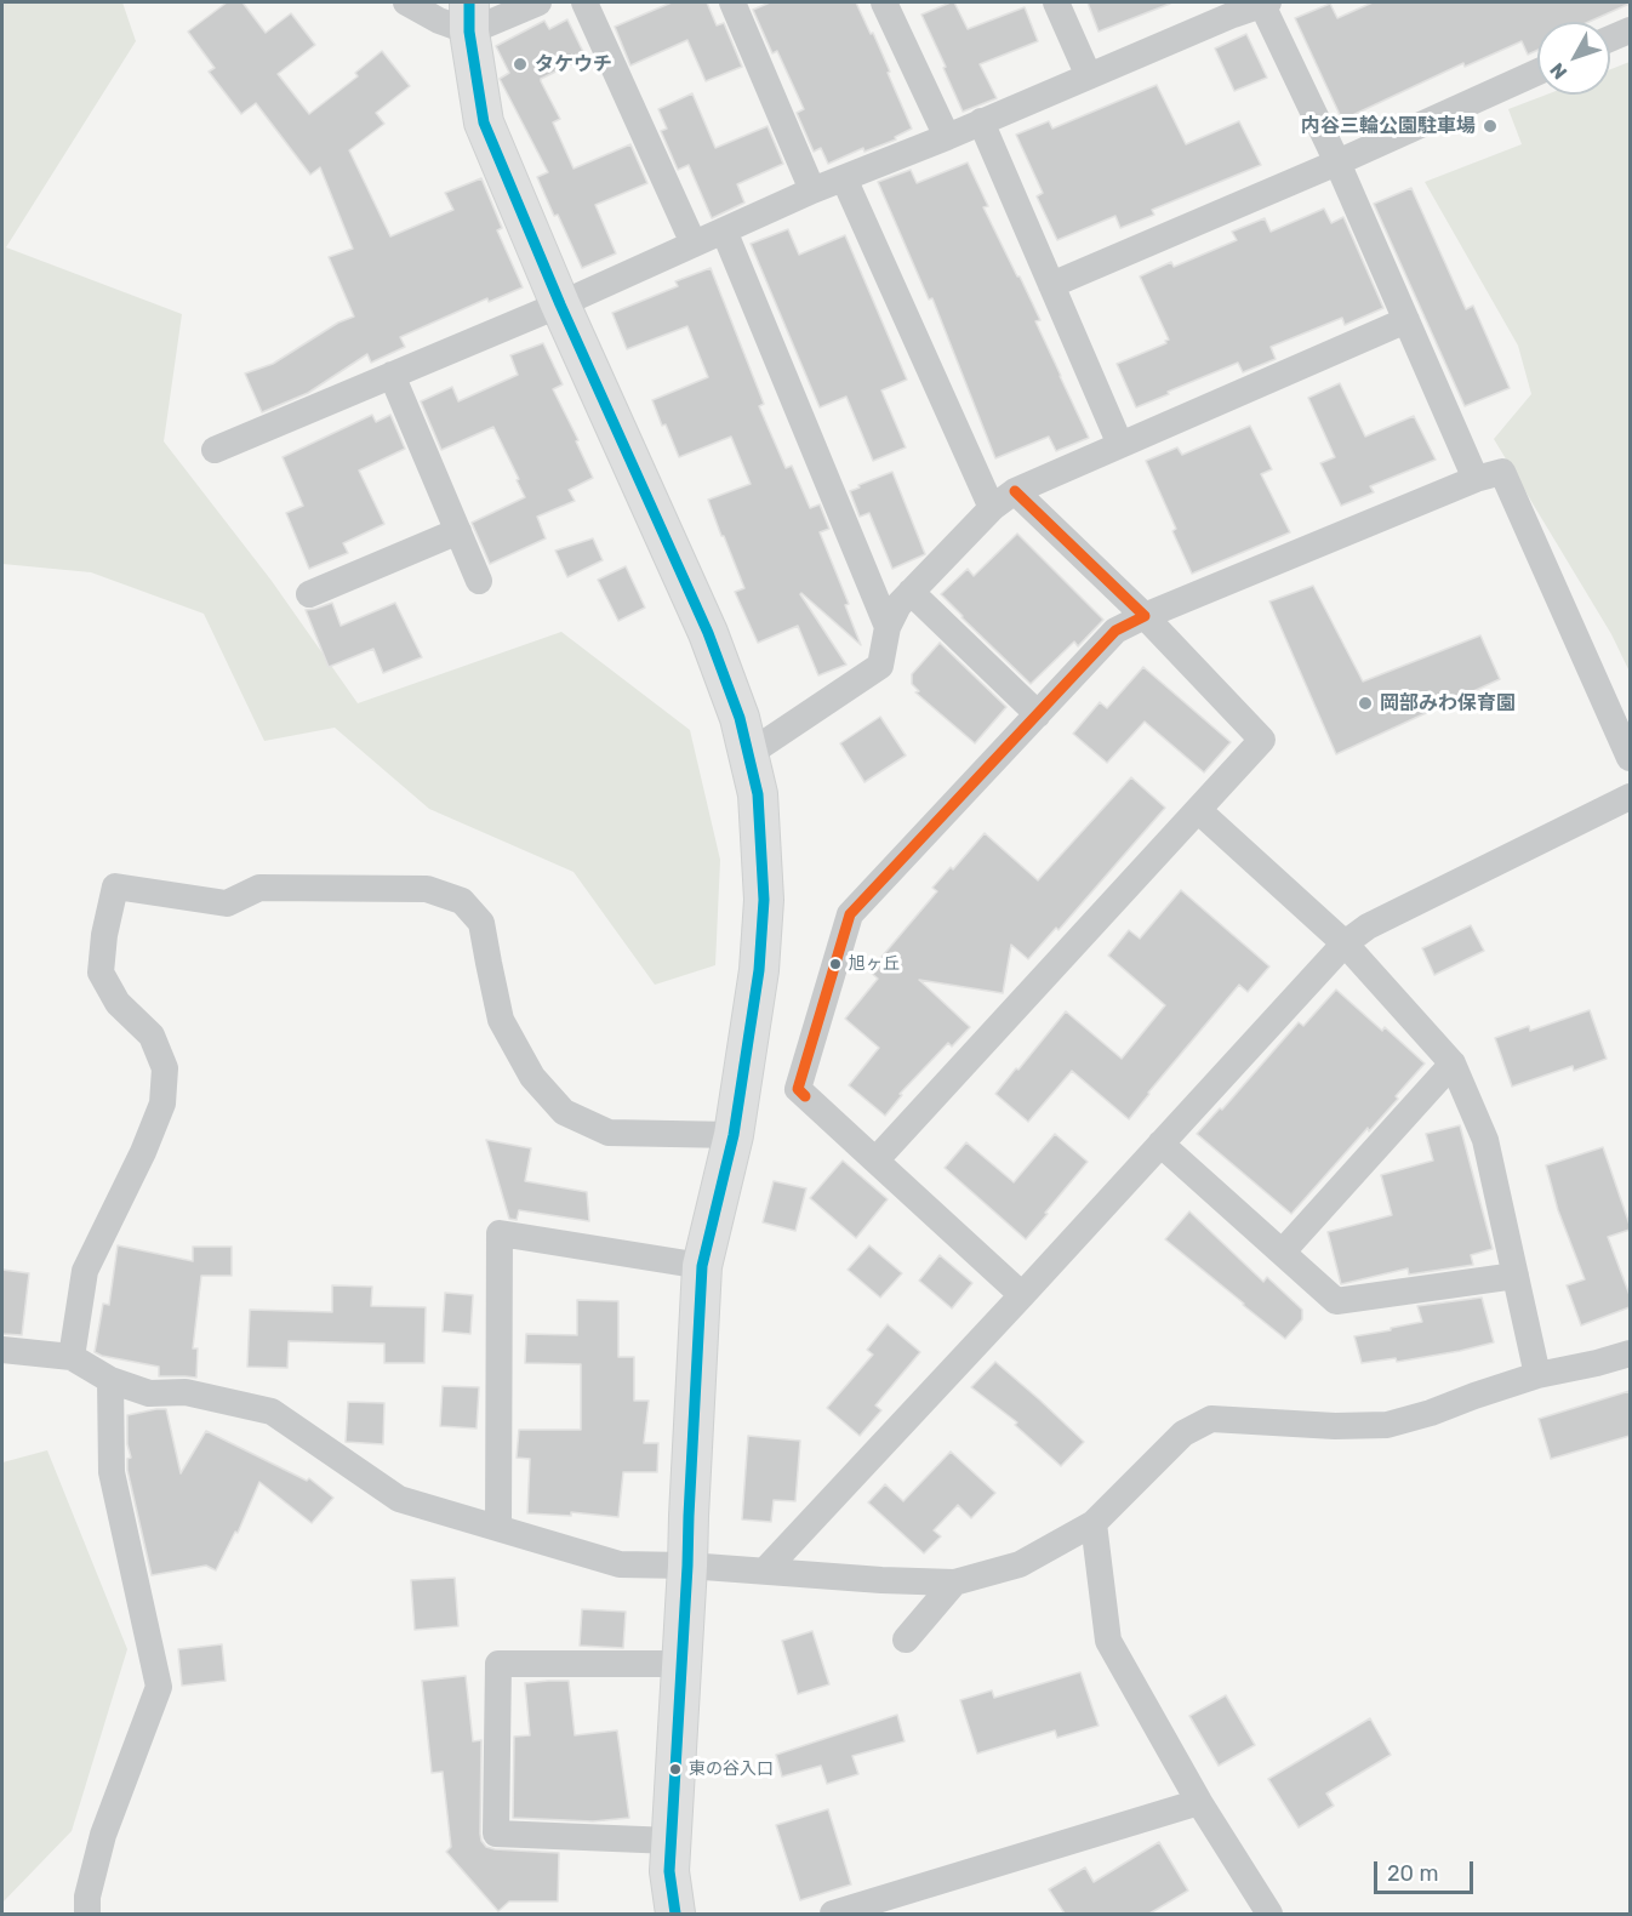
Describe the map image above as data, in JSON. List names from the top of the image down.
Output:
{
  "places": [
    "タケウチ",
    "内谷三輪公園駐車場",
    "岡部みわ保育園",
    "旭ヶ丘",
    "東の谷入口"
  ],
  "scale_bar": "20 m",
  "north": "bottom left"
}
